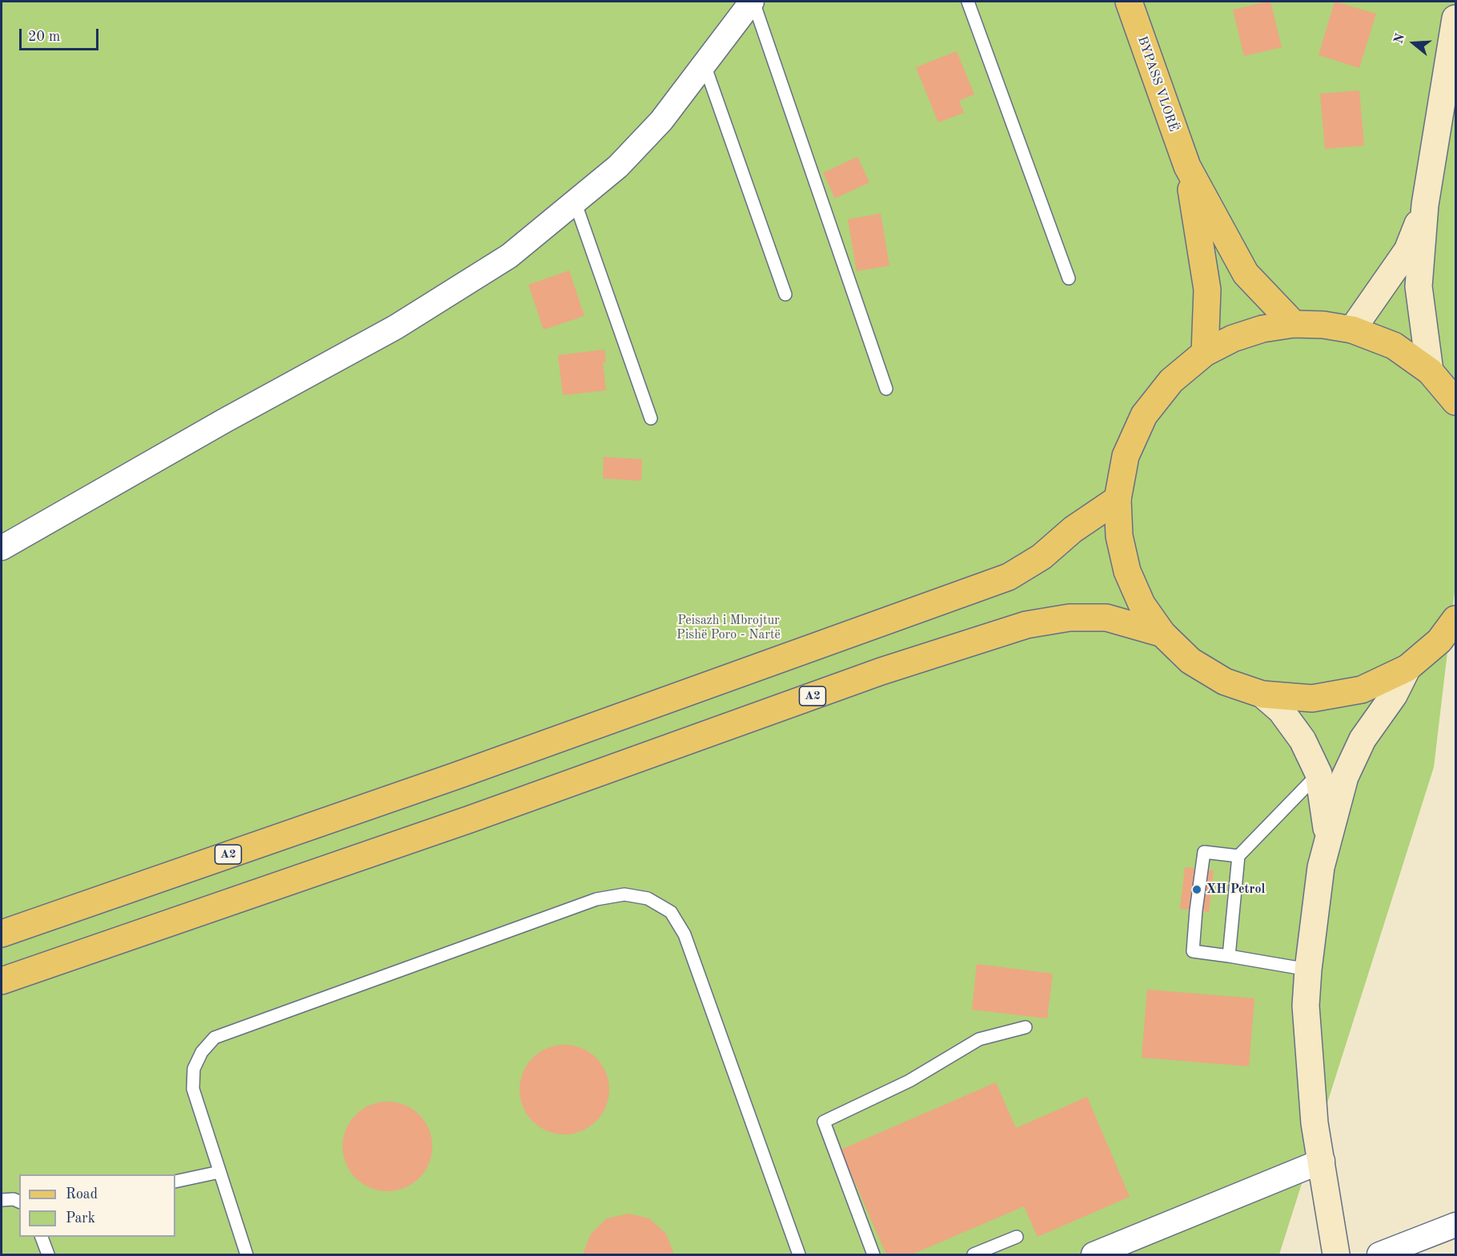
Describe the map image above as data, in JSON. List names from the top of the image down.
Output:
{
  "streets": {
    "main road": ["BYPASS VLORË", "A2"]
  },
  "parks": ["Peisazh i Mbrojtur Pishë Poro - Nartë"],
  "places": ["XH Petrol"],
  "legend": ["Road", "Park"],
  "scale_bar": "20 m",
  "north": "left"
}
